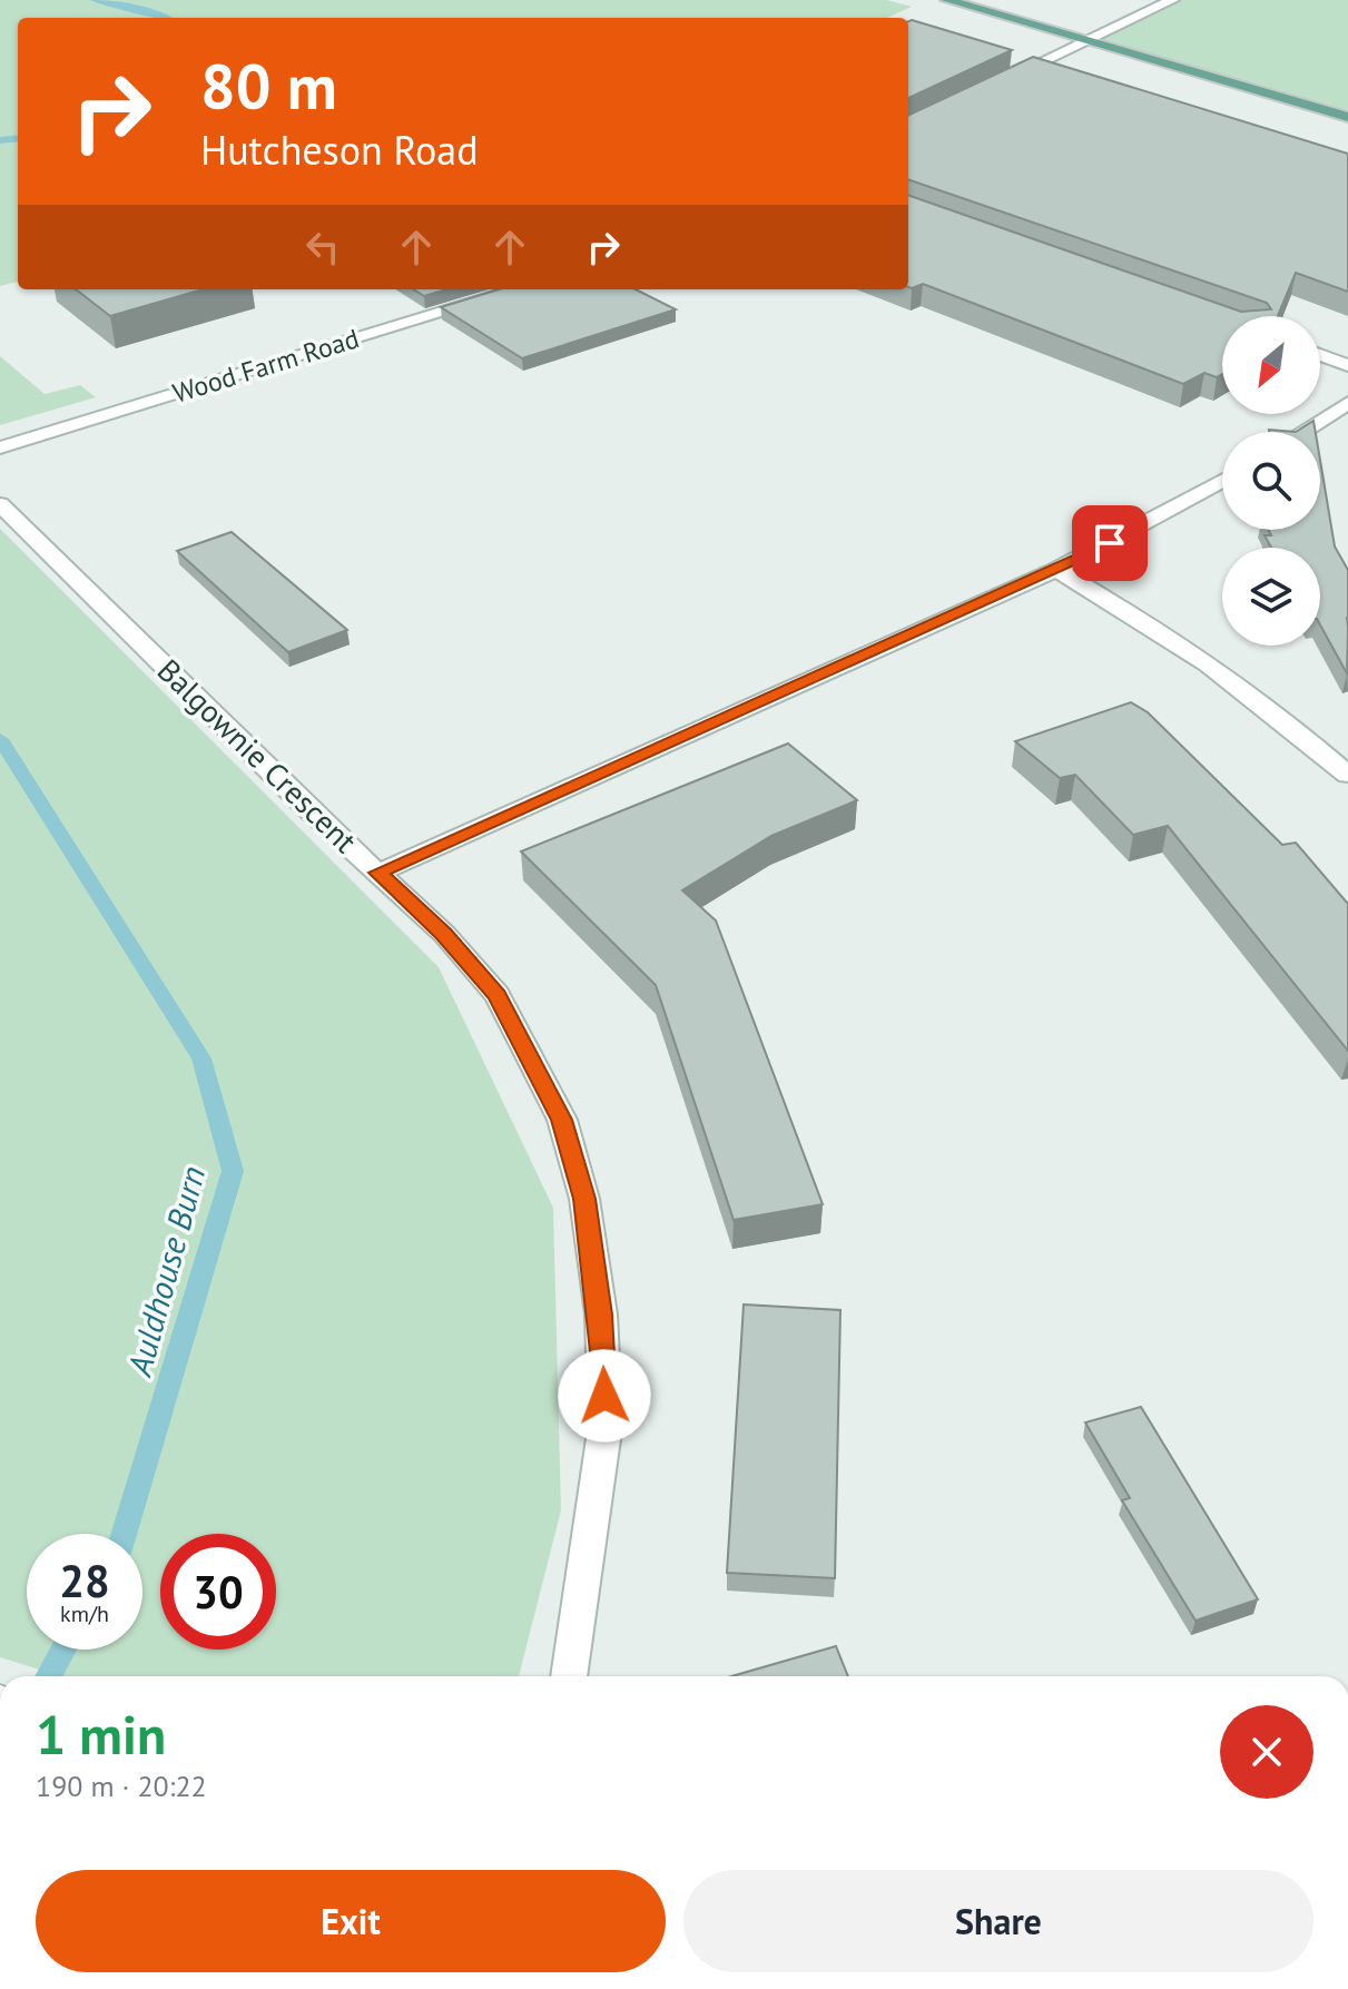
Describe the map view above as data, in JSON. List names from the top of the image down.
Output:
{
  "streets": {
    "street": ["Wood Farm Road", "Balgownie Crescent"]
  },
  "water": ["Auldhouse Burn"],
  "north": "bottom left",
  "page": {
    "turn": ["80 m", "Hutcheson Road"],
    "speed": "28 km/h",
    "limit": "30",
    "heading": ["1 min", "190 m · 20:22"],
    "buttons": ["Exit", "Share"]
  }
}
